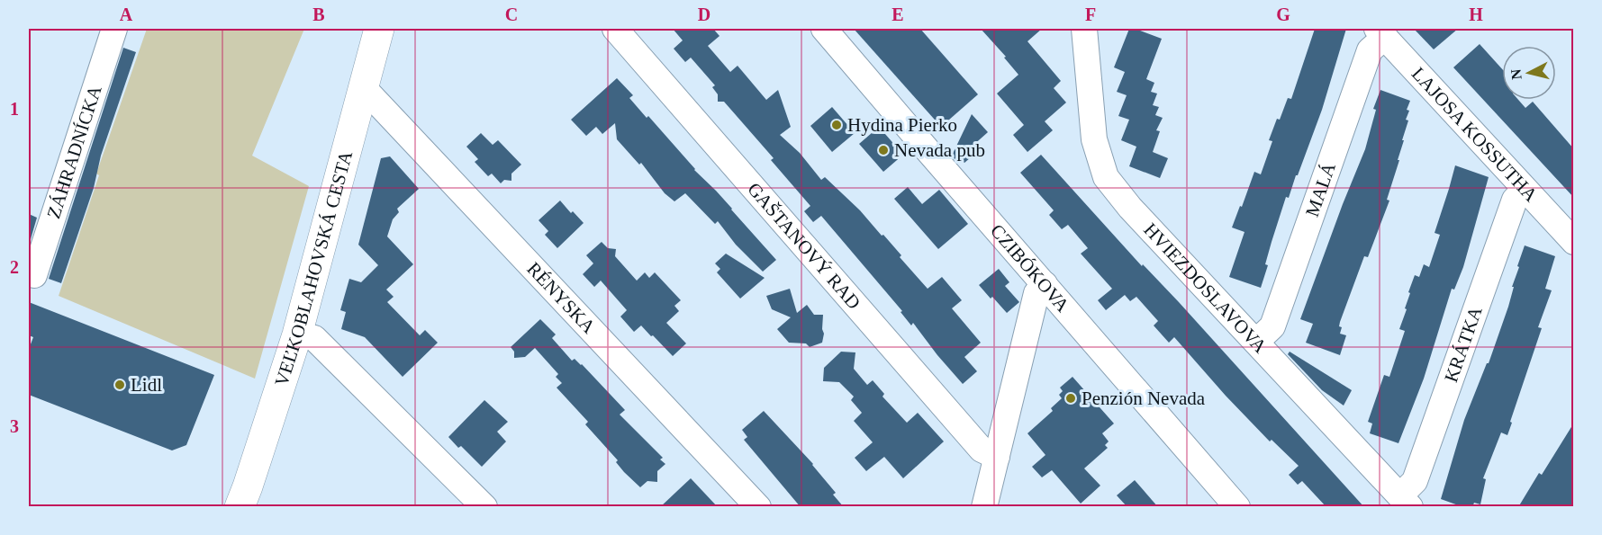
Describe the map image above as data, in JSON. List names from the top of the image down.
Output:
{
  "streets": {
    "main road": ["VEĽKOBLAHOVSKÁ CESTA"],
    "street": [
      "LAJOSA KOSSUTHA",
      "ZÁHRADNÍCKA",
      "MALÁ",
      "GAŠTANOVÝ RAD",
      "CZIBÓKOVA",
      "HVIEZDOSLAVOVA",
      "RÉNYSKA",
      "KRÁTKA"
    ]
  },
  "crossings": [
    ["LAJOSA KOSSUTHA", "MALÁ"],
    ["LAJOSA KOSSUTHA", "KRÁTKA"],
    ["MALÁ", "HVIEZDOSLAVOVA"],
    ["VEĽKOBLAHOVSKÁ CESTA", "RÉNYSKA"],
    ["HVIEZDOSLAVOVA", "KRÁTKA"]
  ],
  "places": [
    "Hydina Pierko",
    "Nevada pub",
    "Lidl",
    "Penzión Nevada"
  ],
  "north": "left",
  "grid": {
    "columns": [
      "A",
      "B",
      "C",
      "D",
      "E",
      "F",
      "G",
      "H"
    ],
    "rows": ["1", "2", "3"]
  }
}
